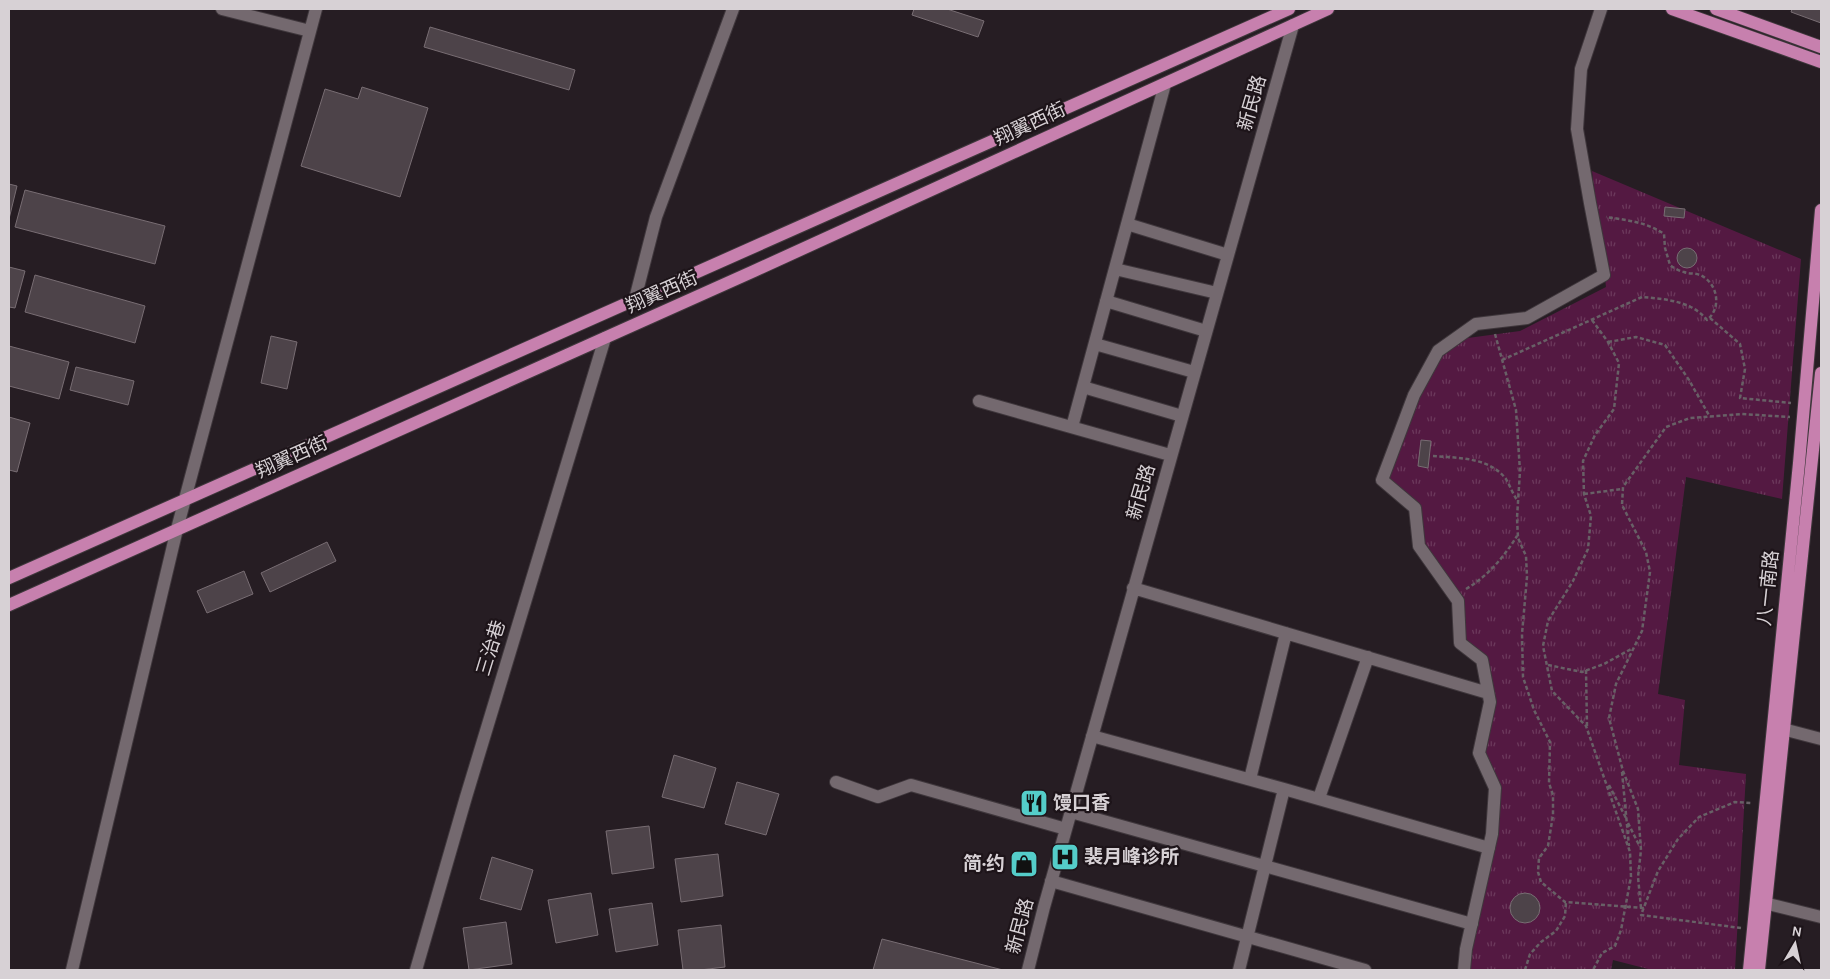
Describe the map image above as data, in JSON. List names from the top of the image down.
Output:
{
  "streets": {
    "main road": ["翔翼西街", "八一南路"],
    "street": ["新民路", "三治巷"]
  },
  "crossings": [
    ["新民路", "翔翼西街"],
    ["翔翼西街", "三治巷"]
  ],
  "places": {
    "restaurant": ["馒口香"],
    "hospital": ["裴月峰诊所"],
    "shop": ["简·约"]
  },
  "north": "top"
}
